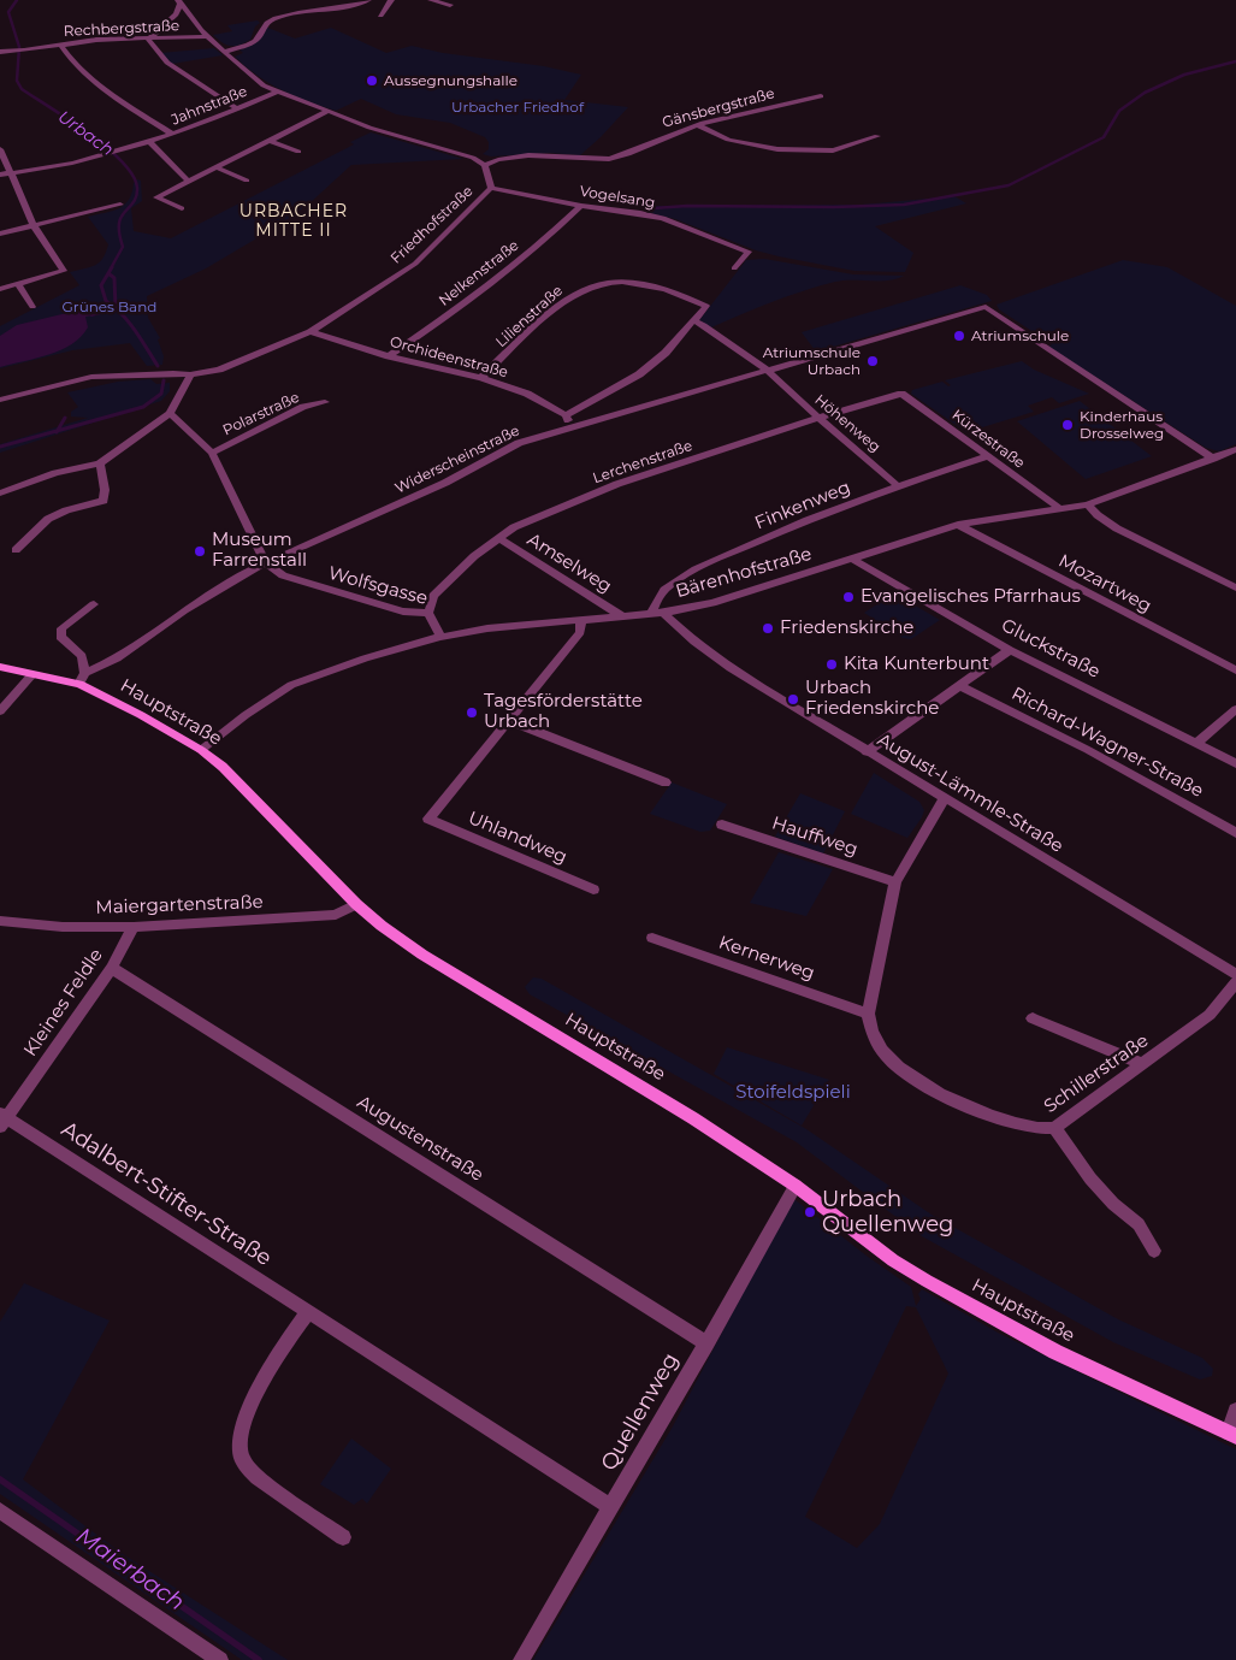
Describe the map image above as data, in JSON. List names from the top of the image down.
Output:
{
  "streets": {
    "street": [
      "Rechbergstraße",
      "Jahnstraße",
      "Gänsbergstraße",
      "Vogelsang",
      "Friedhofstraße",
      "Nelkenstraße",
      "Lilienstraße",
      "Orchideenstraße",
      "Polarstraße",
      "Höhenweg",
      "Kürzestraße",
      "Widerscheinstraße",
      "Lerchenstraße",
      "Finkenweg",
      "Amselweg",
      "Bärenhofstraße",
      "Mozartweg",
      "Wolfsgasse",
      "Gluckstraße",
      "Hauptstraße",
      "Richard-Wagner-Straße",
      "August-Lämmle-Straße",
      "Hauffweg",
      "Uhlandweg",
      "Maiergartenstraße",
      "Kernerweg",
      "Kleines Feldle",
      "Schillerstraße",
      "Augustenstraße",
      "Adalbert-Stifter-Straße",
      "Quellenweg"
    ]
  },
  "crossings": [
    ["Rechbergstraße", "Friedhofstraße"],
    ["Jahnstraße", "Friedhofstraße"],
    ["Gänsbergstraße", "Friedhofstraße"],
    ["Vogelsang", "Friedhofstraße"],
    ["Vogelsang", "Nelkenstraße"],
    ["Friedhofstraße", "Orchideenstraße"],
    ["Nelkenstraße", "Orchideenstraße"],
    ["Lilienstraße", "Orchideenstraße"],
    ["Lilienstraße", "Höhenweg"],
    ["Orchideenstraße", "Widerscheinstraße"],
    ["Polarstraße", "Widerscheinstraße"],
    ["Polarstraße", "Wolfsgasse"],
    ["Höhenweg", "Widerscheinstraße"],
    ["Höhenweg", "Lerchenstraße"],
    ["Höhenweg", "Finkenweg"],
    ["Kürzestraße", "Lerchenstraße"],
    ["Kürzestraße", "Finkenweg"],
    ["Kürzestraße", "Bärenhofstraße"],
    ["Widerscheinstraße", "Bärenhofstraße"],
    ["Widerscheinstraße", "Wolfsgasse"],
    ["Widerscheinstraße", "Hauptstraße"],
    ["Lerchenstraße", "Amselweg"],
    ["Lerchenstraße", "Wolfsgasse"],
    ["Finkenweg", "Bärenhofstraße"],
    ["Amselweg", "Bärenhofstraße"],
    ["Bärenhofstraße", "Mozartweg"],
    ["Bärenhofstraße", "Wolfsgasse"],
    ["Bärenhofstraße", "Gluckstraße"],
    ["Bärenhofstraße", "Hauptstraße"],
    ["Bärenhofstraße", "August-Lämmle-Straße"],
    ["Hauptstraße", "Maiergartenstraße"],
    ["Hauptstraße", "Quellenweg"],
    ["August-Lämmle-Straße", "Schillerstraße"],
    ["Hauffweg", "Schillerstraße"],
    ["Maiergartenstraße", "Kleines Feldle"],
    ["Kernerweg", "Schillerstraße"],
    ["Kleines Feldle", "Augustenstraße"],
    ["Kleines Feldle", "Adalbert-Stifter-Straße"],
    ["Augustenstraße", "Quellenweg"],
    ["Adalbert-Stifter-Straße", "Quellenweg"]
  ],
  "districts": ["URBACHER MITTE II"],
  "water": ["Urbach", "Maierbach"],
  "parks": ["Urbacher Friedhof", "Grünes Band", "Stoifeldspieli"],
  "places": [
    "Aussegnungshalle",
    "Atriumschule",
    "Atriumschule Urbach",
    "Kinderhaus Drosselweg",
    "Museum Farrenstall",
    "Evangelisches Pfarrhaus",
    "Friedenskirche",
    "Kita Kunterbunt",
    "Urbach Friedenskirche",
    "Tagesförderstätte Urbach",
    "Urbach Quellenweg"
  ]
}
